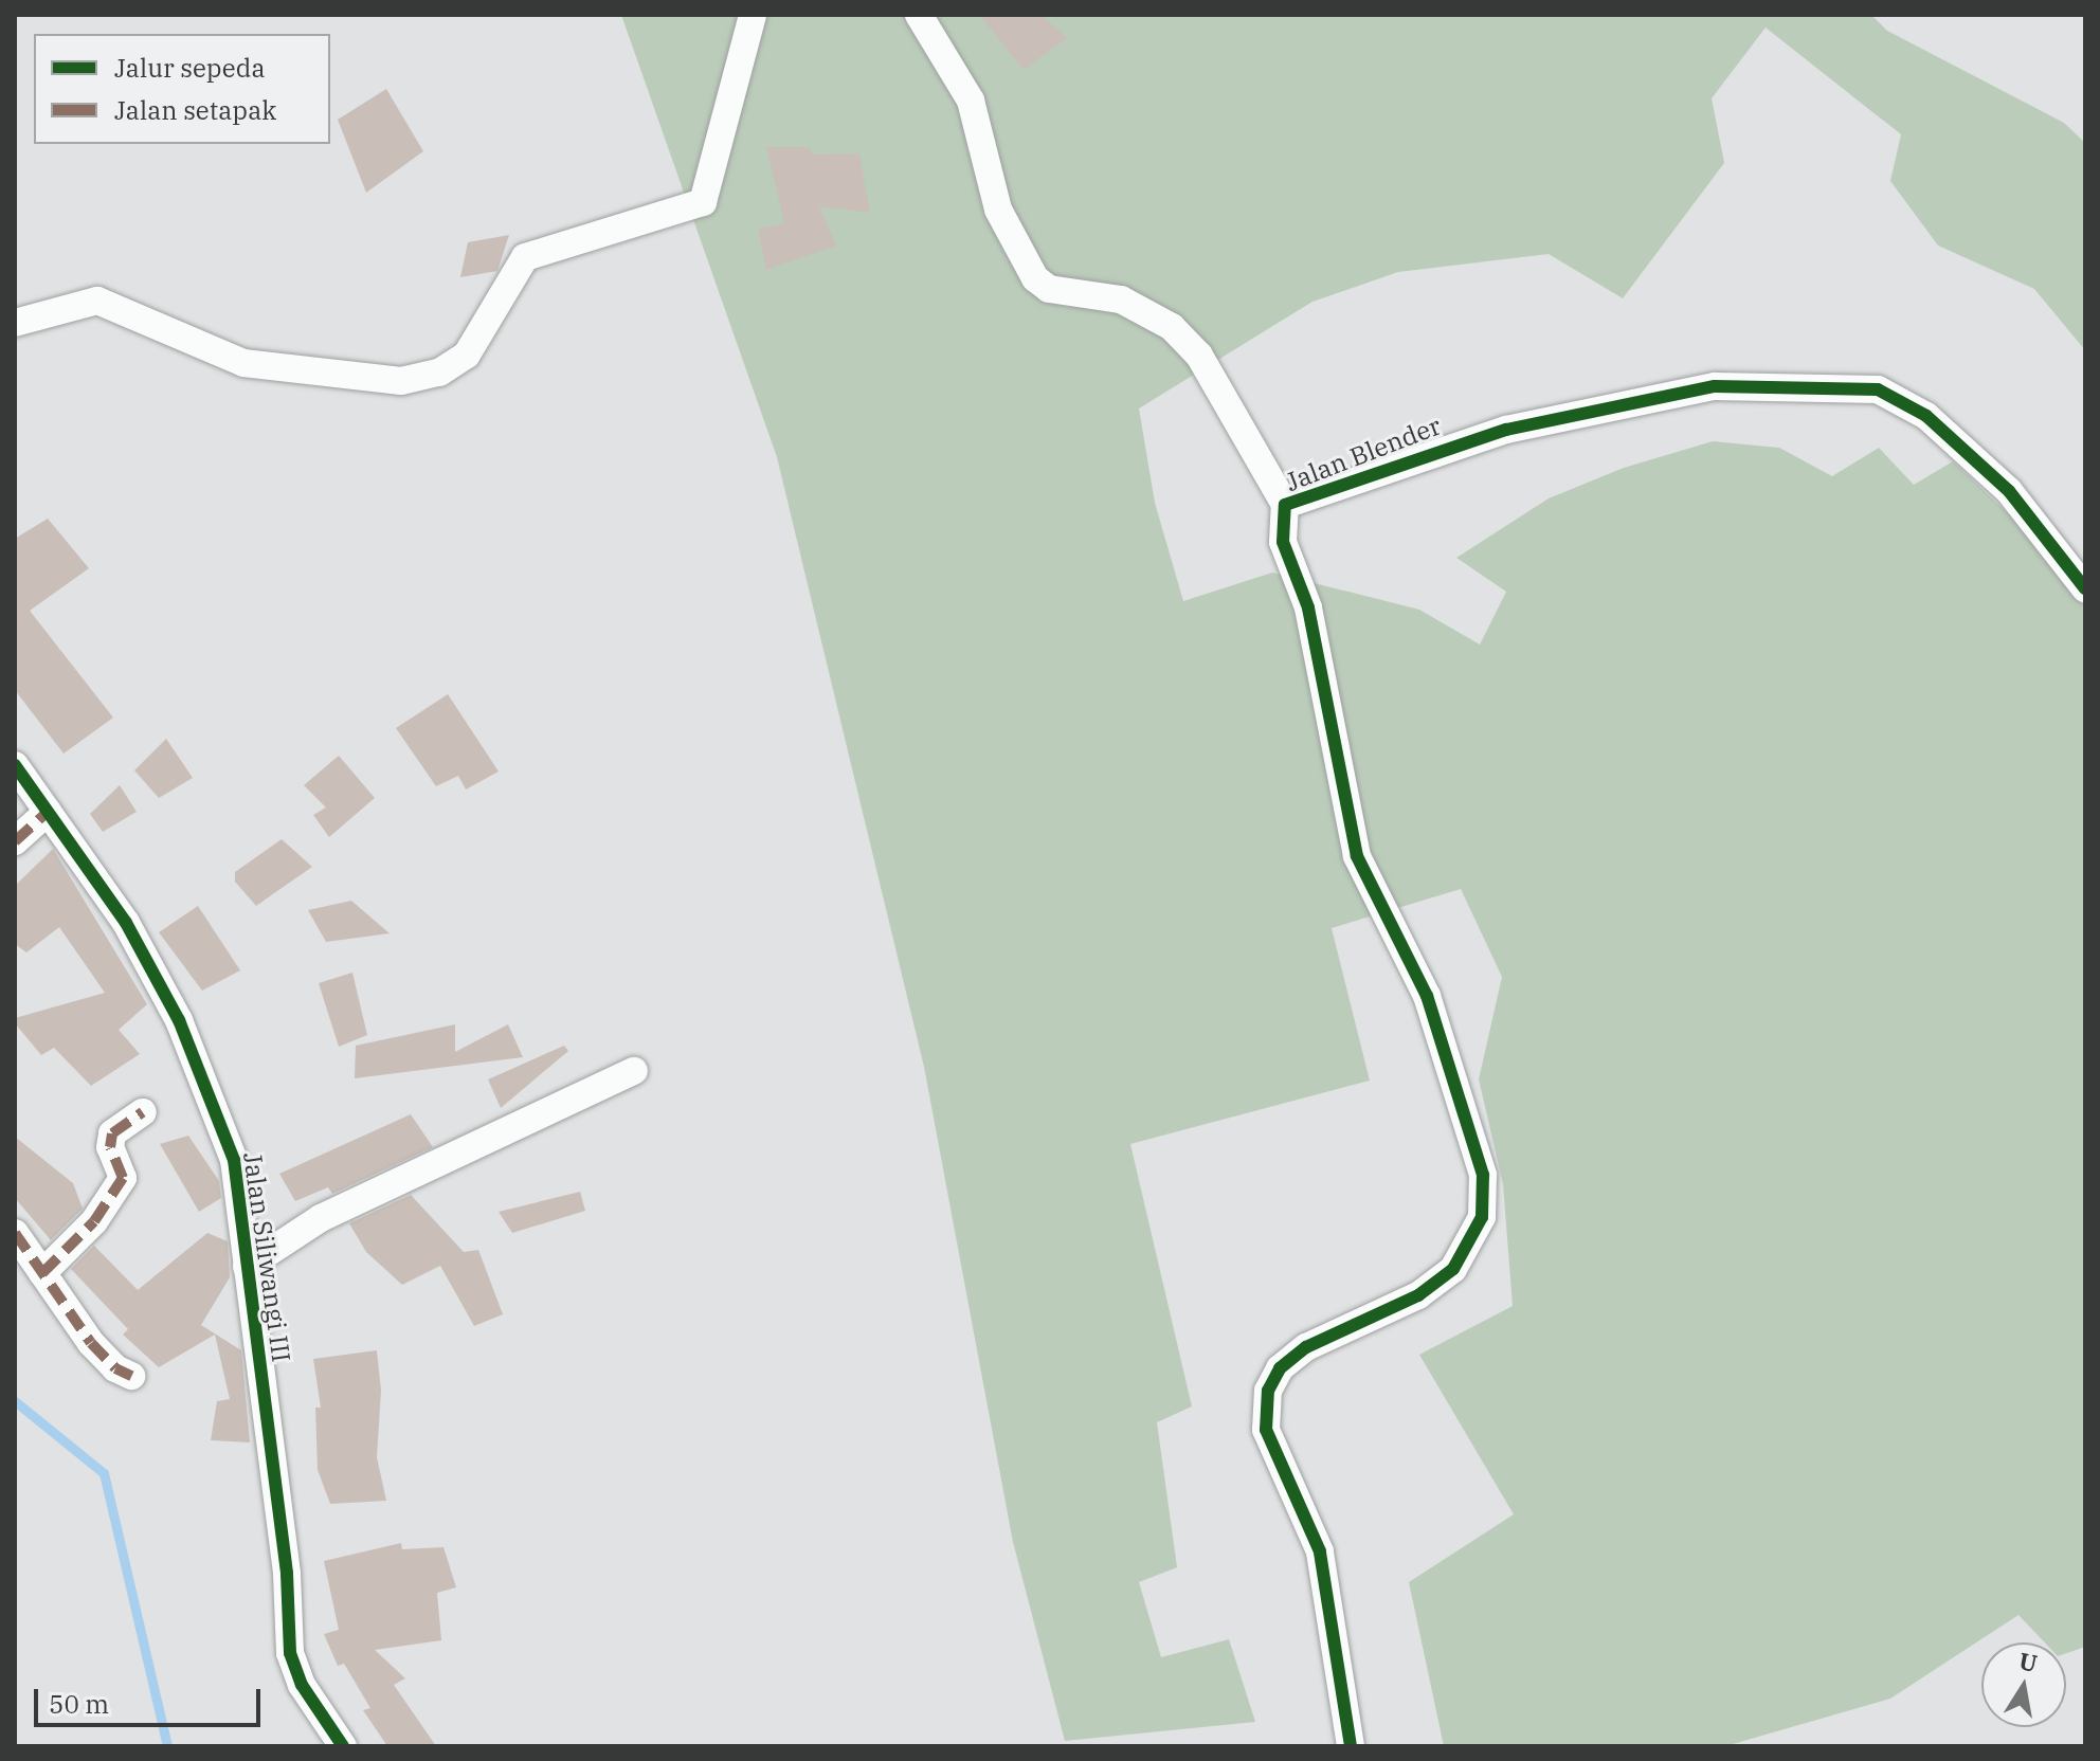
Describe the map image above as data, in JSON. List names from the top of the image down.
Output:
{
  "streets": {
    "street": ["Jalan Blender", "Jalan Siliwangi III"]
  },
  "legend": ["Jalur sepeda", "Jalan setapak"],
  "scale_bar": "50 m",
  "north": "top"
}
